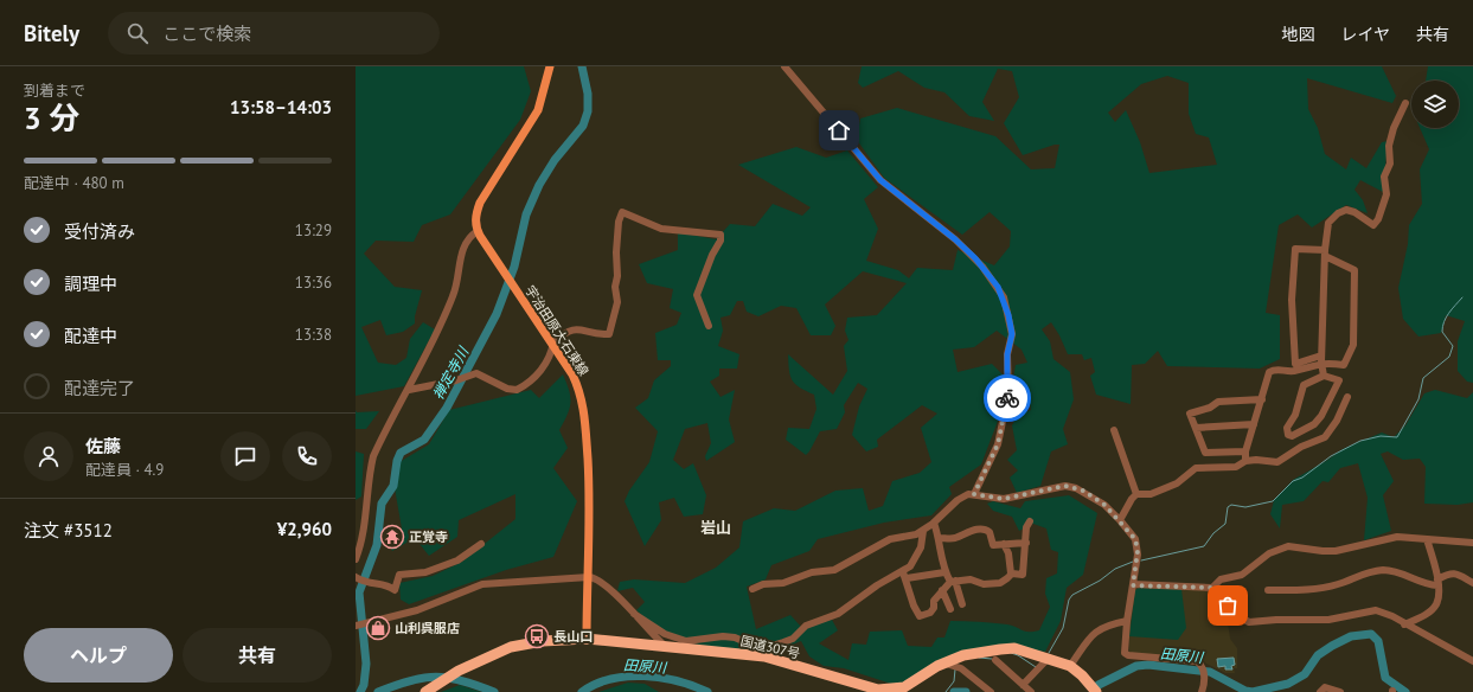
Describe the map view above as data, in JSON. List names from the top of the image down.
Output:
{
  "streets": {
    "highway": ["国道307号"],
    "main road": ["宇治田原大石東線"]
  },
  "crossings": [
    ["宇治田原大石東線", "国道307号"]
  ],
  "districts": ["岩山"],
  "water": ["禅定寺川", "田原川"],
  "places": {
    "temple": ["正覚寺"],
    "shop": ["山利呉服店"],
    "bus stop": ["長山口"]
  },
  "page": {
    "header": "Bitely",
    "search": "ここで検索",
    "nav": ["地図", "レイヤ", "共有"],
    "heading": ["3 分", "到着まで", "13:58–14:03"],
    "panel": [
      "佐藤",
      "配達員 · 4.9",
      "注文 #3512",
      "¥2,960"
    ],
    "bar": "配達中 · 480 m",
    "list": [
      ["受付済み", "13:29"],
      ["調理中", "13:36"],
      ["配達中", "13:38"],
      "配達完了"
    ],
    "buttons": ["ヘルプ", "共有"]
  }
}
